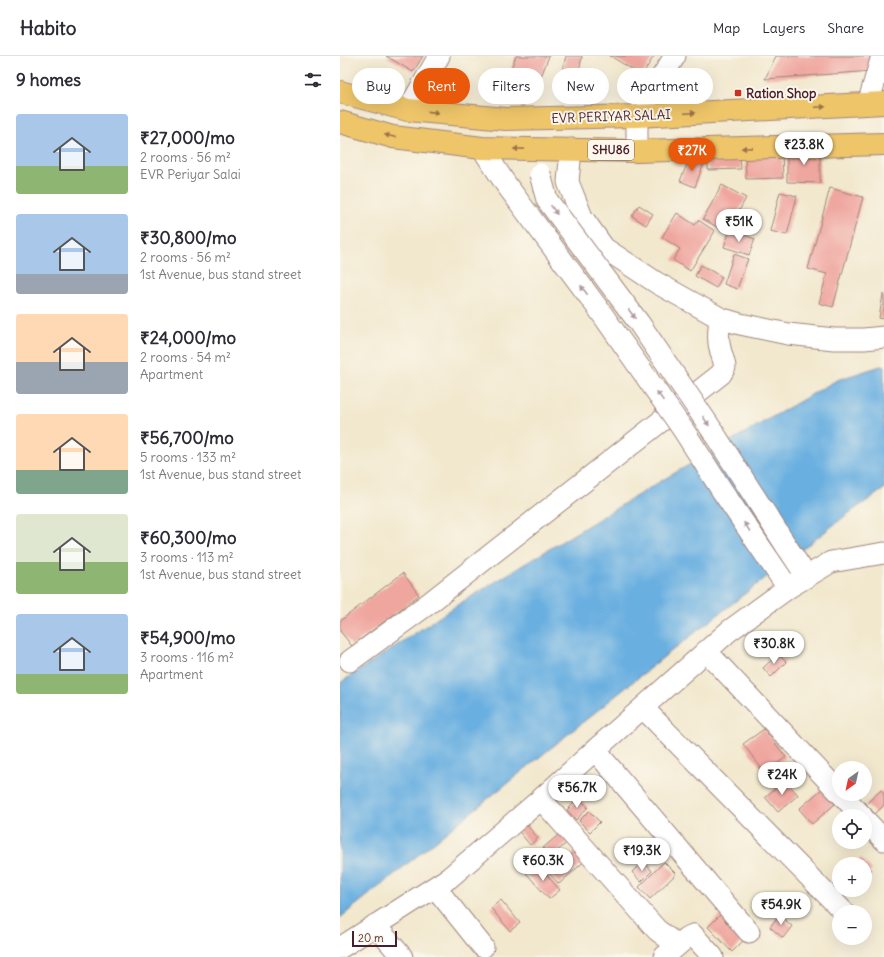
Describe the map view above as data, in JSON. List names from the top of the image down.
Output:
{
  "streets": {
    "main road": ["EVR PERIYAR SALAI", "SHU86"]
  },
  "places": {
    "transit": ["Ration Shop"]
  },
  "scale_bar": "20 m",
  "north": "bottom left",
  "page": {
    "header": "Habito",
    "nav": ["Map", "Layers", "Share"],
    "heading": "9 homes",
    "chip": [
      "Buy",
      "Rent",
      "Filters",
      "New",
      "Apartment"
    ],
    "list": [
      {
        "name": "₹27,000/mo",
        "note": "2 rooms · 56 m² · EVR Periyar Salai"
      },
      {
        "name": "₹30,800/mo",
        "note": "2 rooms · 56 m² · 1st Avenue, bus stand street"
      },
      {
        "name": "₹24,000/mo",
        "note": "2 rooms · 54 m² · Apartment"
      },
      {
        "name": "₹56,700/mo",
        "note": "5 rooms · 133 m² · 1st Avenue, bus stand street"
      },
      {
        "name": "₹60,300/mo",
        "note": "3 rooms · 113 m² · 1st Avenue, bus stand street"
      },
      {
        "name": "₹54,900/mo",
        "note": "3 rooms · 116 m² · Apartment"
      }
    ],
    "price": [
      "₹23.8K",
      "₹27K",
      "₹51K",
      "₹30.8K",
      "₹24K",
      "₹56.7K",
      "₹19.3K",
      "₹60.3K",
      "₹54.9K"
    ],
    "map_buttons": ["+", "−"],
    "scale": "20 m"
  }
}
